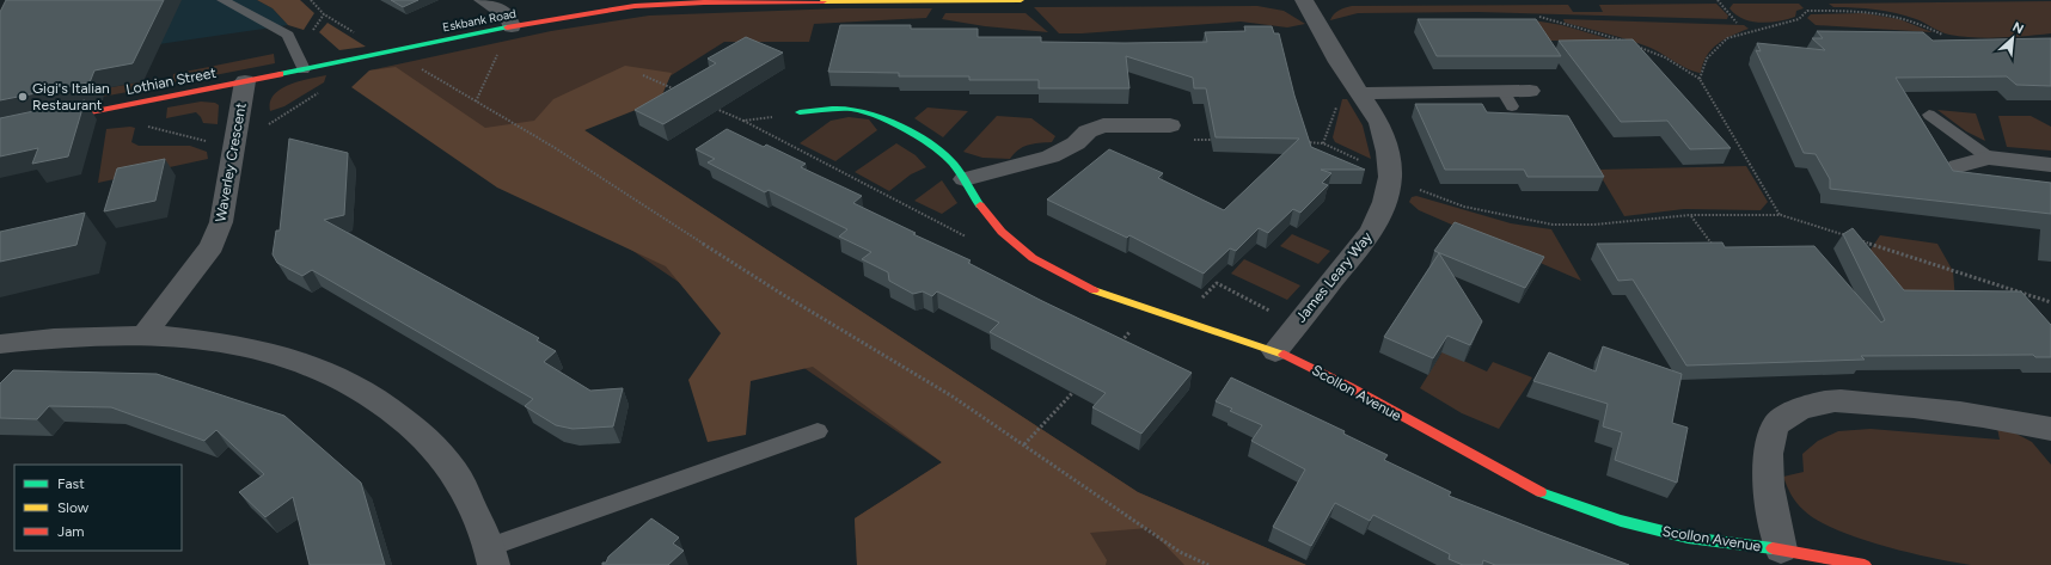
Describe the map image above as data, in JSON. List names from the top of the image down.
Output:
{
  "streets": {
    "main road": ["Eskbank Road", "Lothian Street", "Scollon Avenue"],
    "street": ["Waverley Crescent", "James Leary Way"]
  },
  "crossings": [
    ["Eskbank Road", "Lothian Street"],
    ["Lothian Street", "Waverley Crescent"],
    ["James Leary Way", "Scollon Avenue"]
  ],
  "places": ["Gigi's Italian Restaurant"],
  "legend": ["Fast", "Slow", "Jam"],
  "north": "top right"
}
